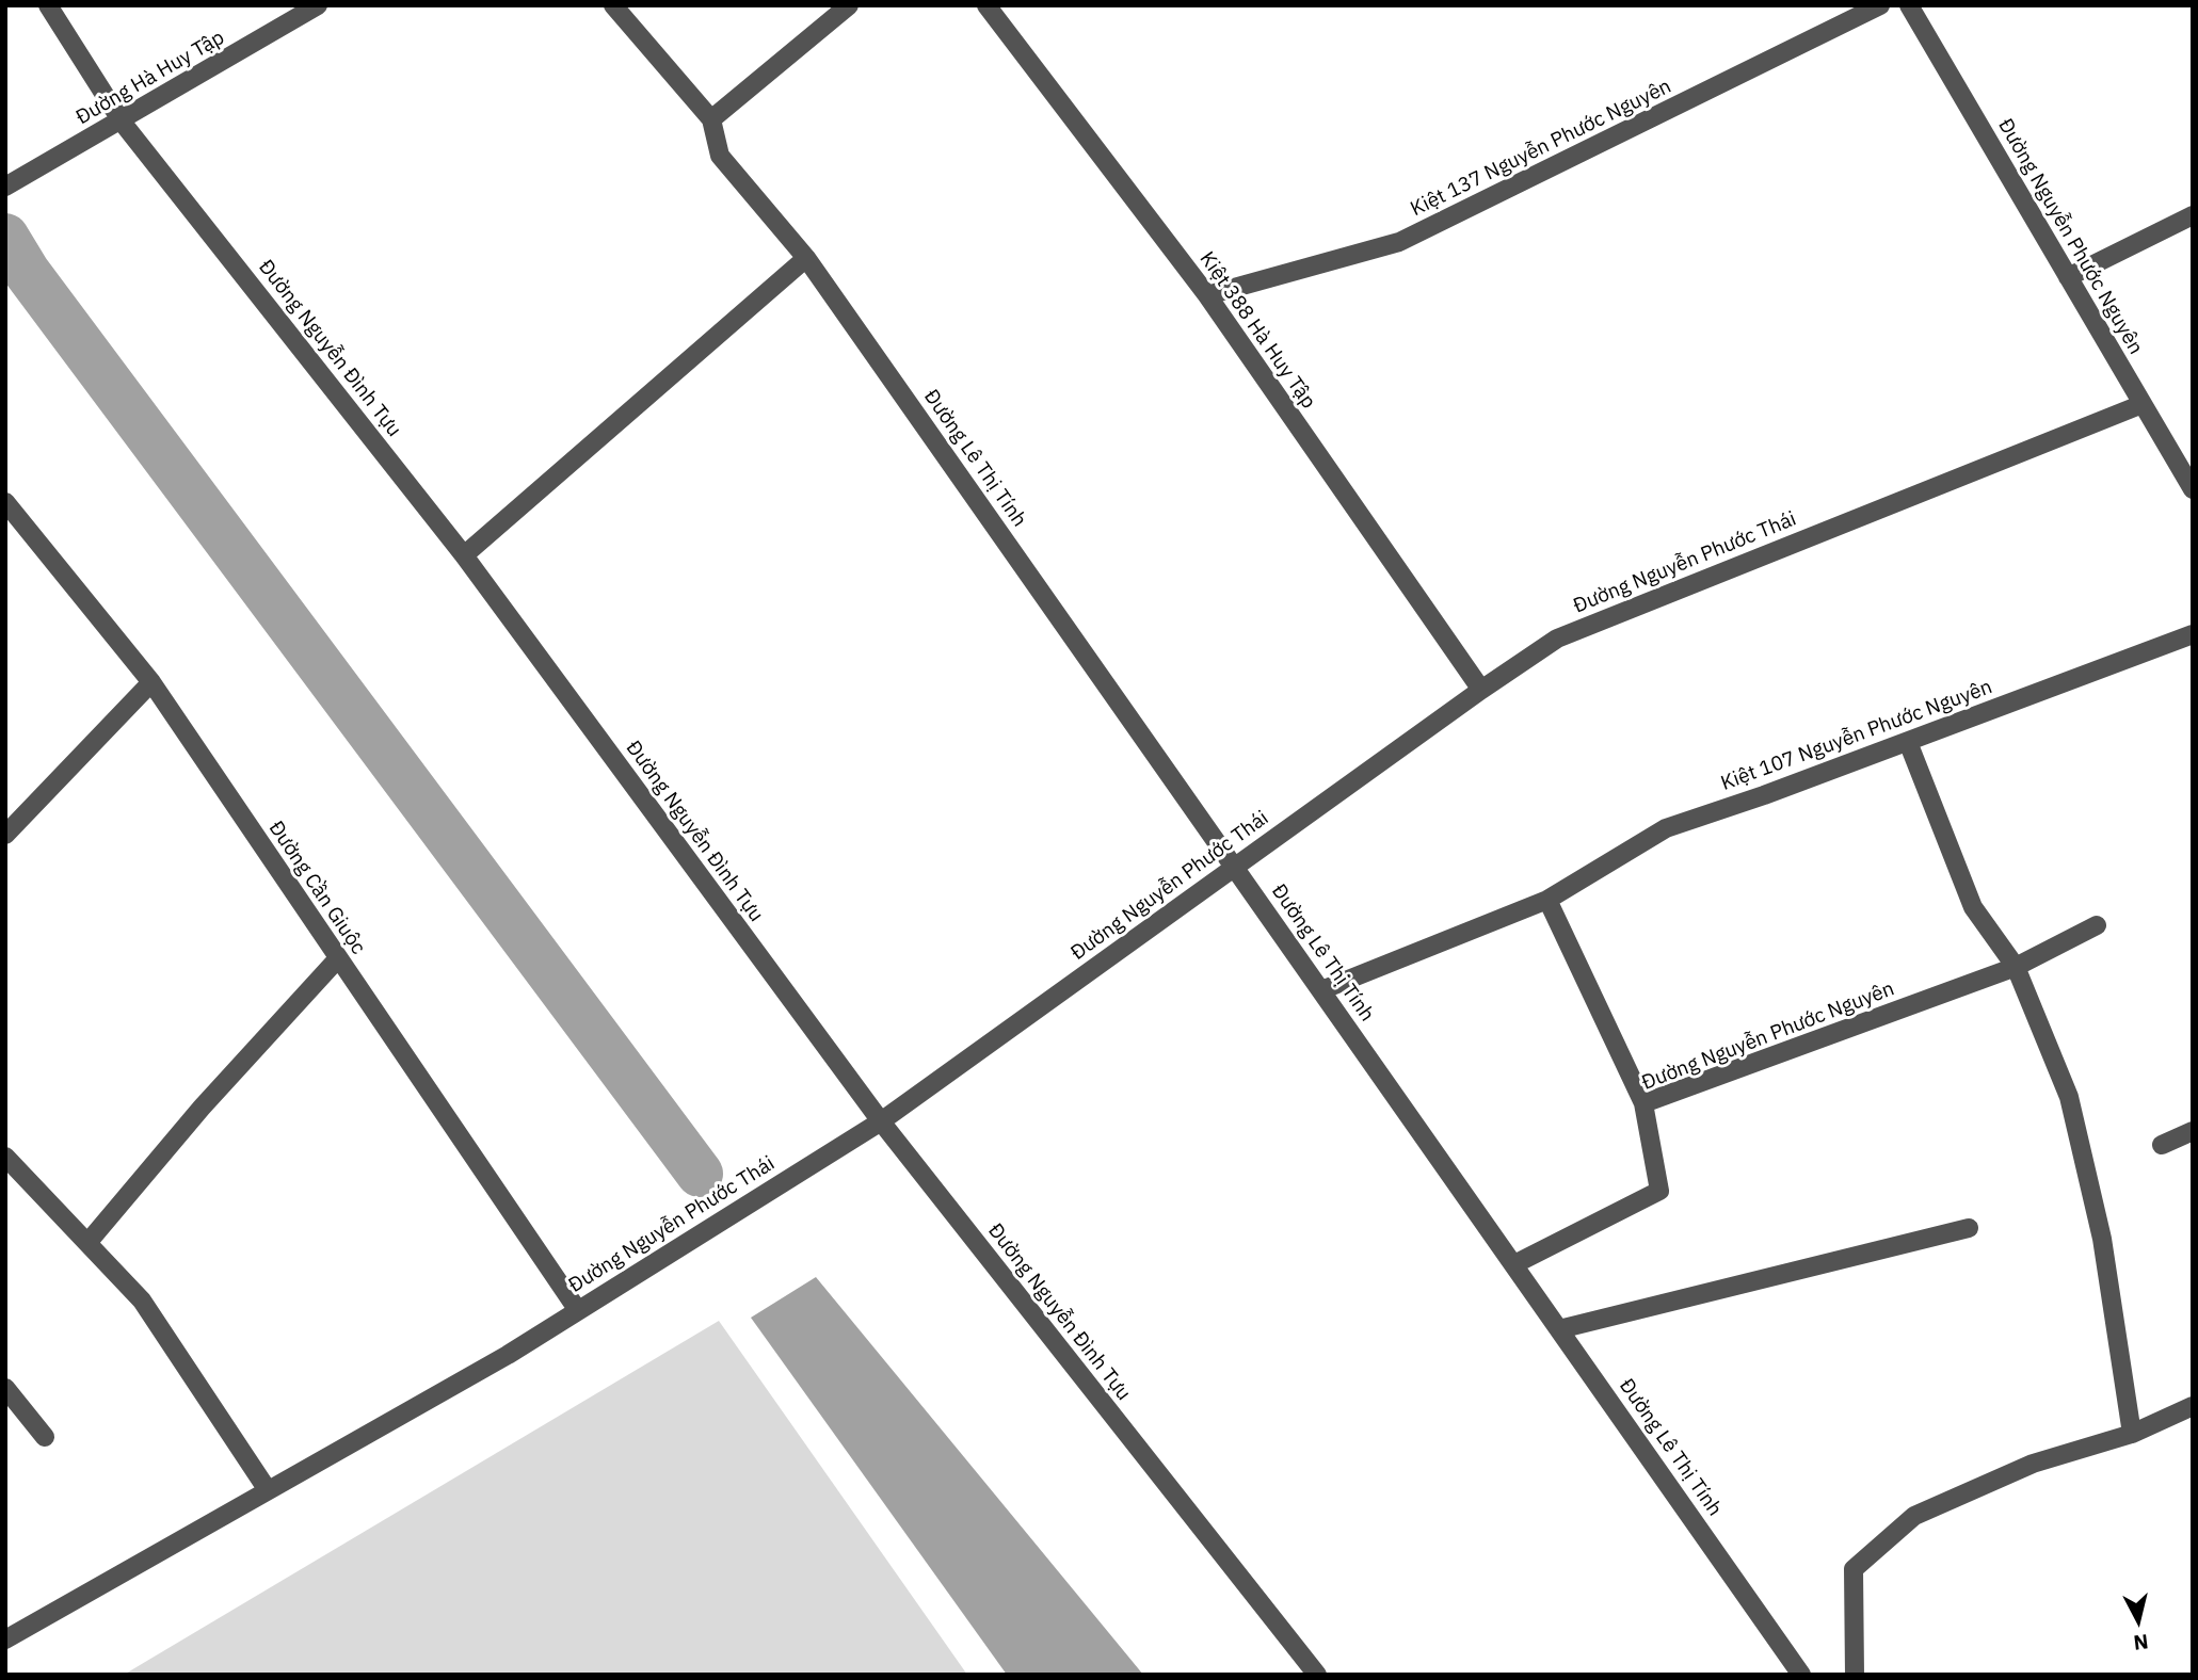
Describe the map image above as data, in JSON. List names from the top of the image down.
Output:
{
  "streets": {
    "street": [
      "Đường Hà Huy Tập",
      "Kiệt 137 Nguyễn Phước Nguyên",
      "Đường Nguyễn Phước Nguyên",
      "Kiệt 388 Hà Huy Tập",
      "Đường Nguyễn Đình Tựu",
      "Đường Lê Thị Tính",
      "Đường Nguyễn Phước Thái",
      "Kiệt 107 Nguyễn Phước Nguyên",
      "Đường Cần Giuộc"
    ]
  },
  "crossings": [
    ["Đường Hà Huy Tập", "Đường Nguyễn Đình Tựu"],
    ["Kiệt 137 Nguyễn Phước Nguyên", "Kiệt 388 Hà Huy Tập"],
    ["Đường Nguyễn Phước Nguyên", "Đường Lê Thị Tính"],
    ["Đường Nguyễn Phước Nguyên", "Đường Nguyễn Phước Thái"],
    ["Kiệt 388 Hà Huy Tập", "Đường Nguyễn Phước Thái"],
    ["Đường Nguyễn Đình Tựu", "Đường Nguyễn Phước Thái"],
    ["Đường Lê Thị Tính", "Đường Nguyễn Phước Thái"],
    ["Đường Lê Thị Tính", "Kiệt 107 Nguyễn Phước Nguyên"],
    ["Đường Nguyễn Phước Thái", "Đường Cần Giuộc"]
  ],
  "north": "bottom"
}
